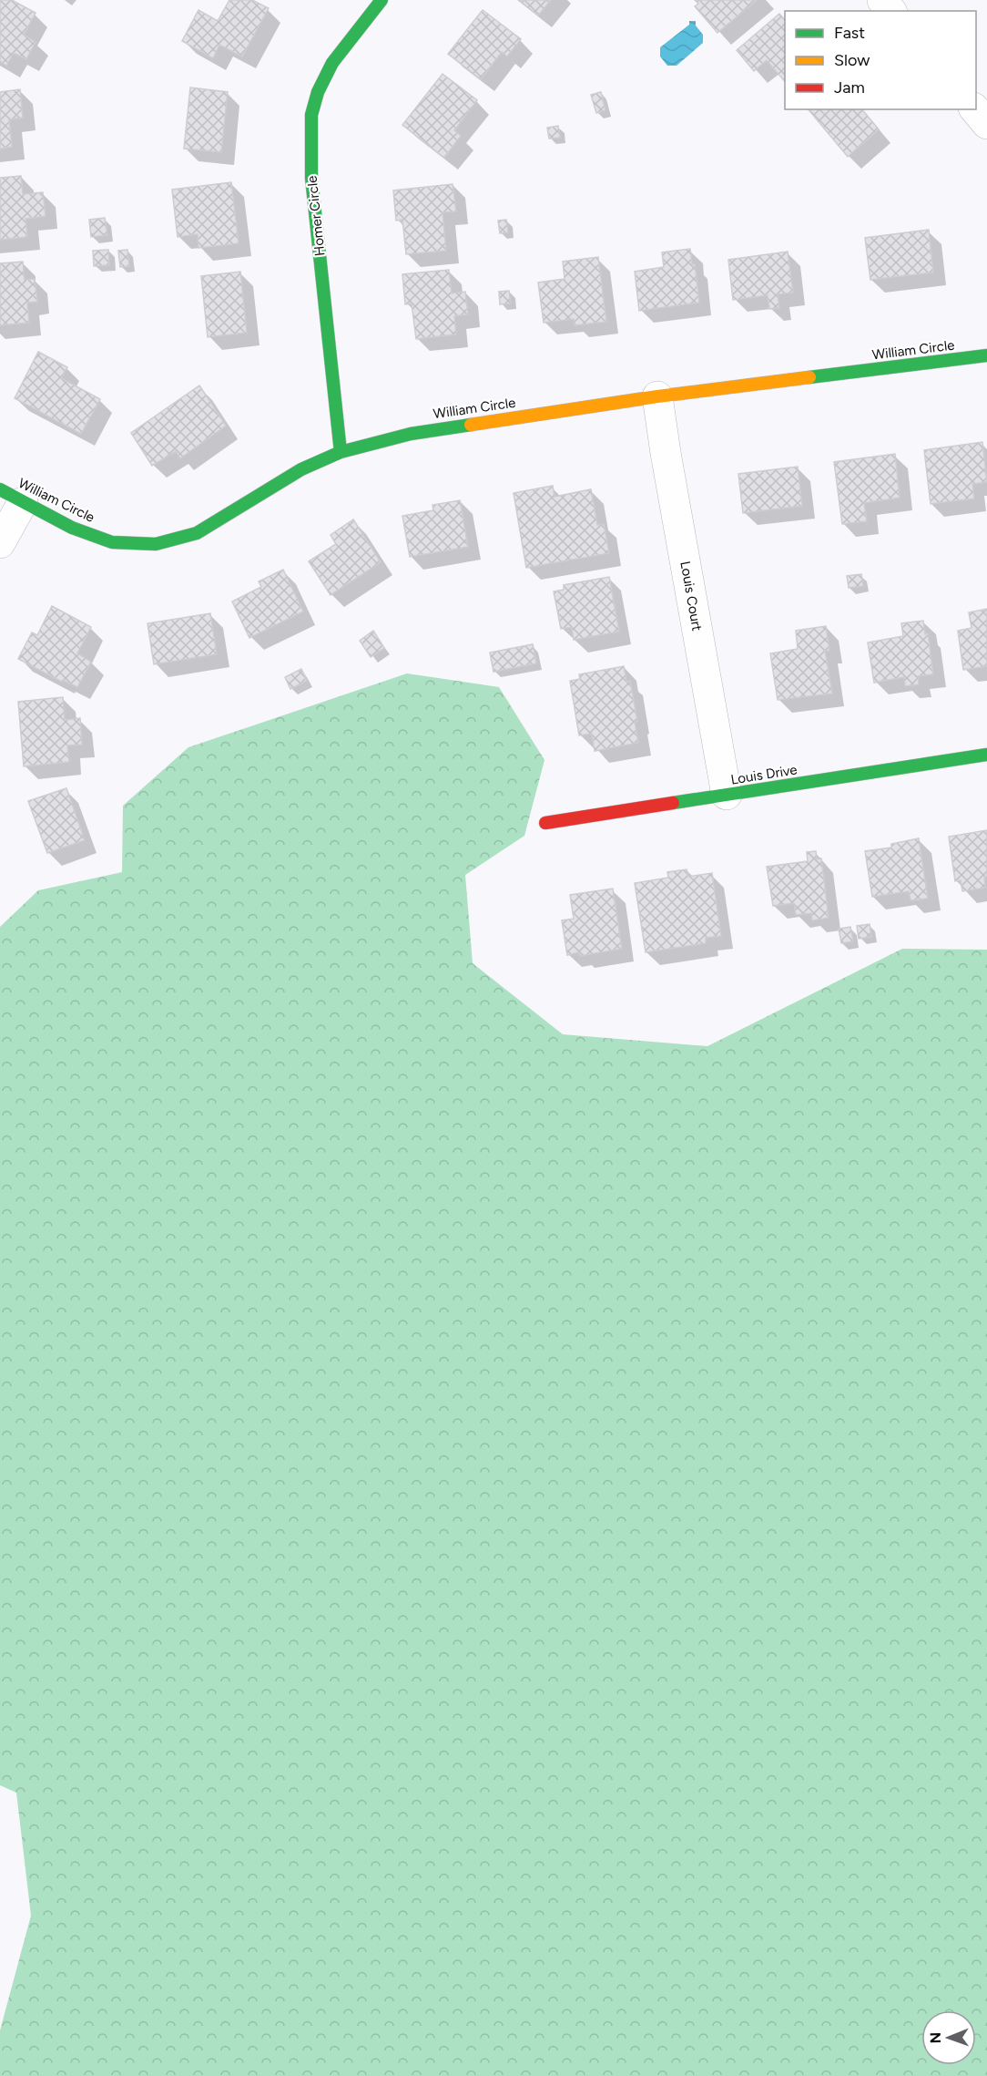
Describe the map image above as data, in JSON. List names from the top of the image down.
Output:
{
  "streets": {
    "street": [
      "Homer Circle",
      "William Circle",
      "Louis Court",
      "Louis Drive"
    ]
  },
  "crossings": [
    ["Homer Circle", "William Circle"],
    ["William Circle", "Louis Court"],
    ["Louis Court", "Louis Drive"]
  ],
  "legend": ["Fast", "Slow", "Jam"],
  "north": "left"
}
